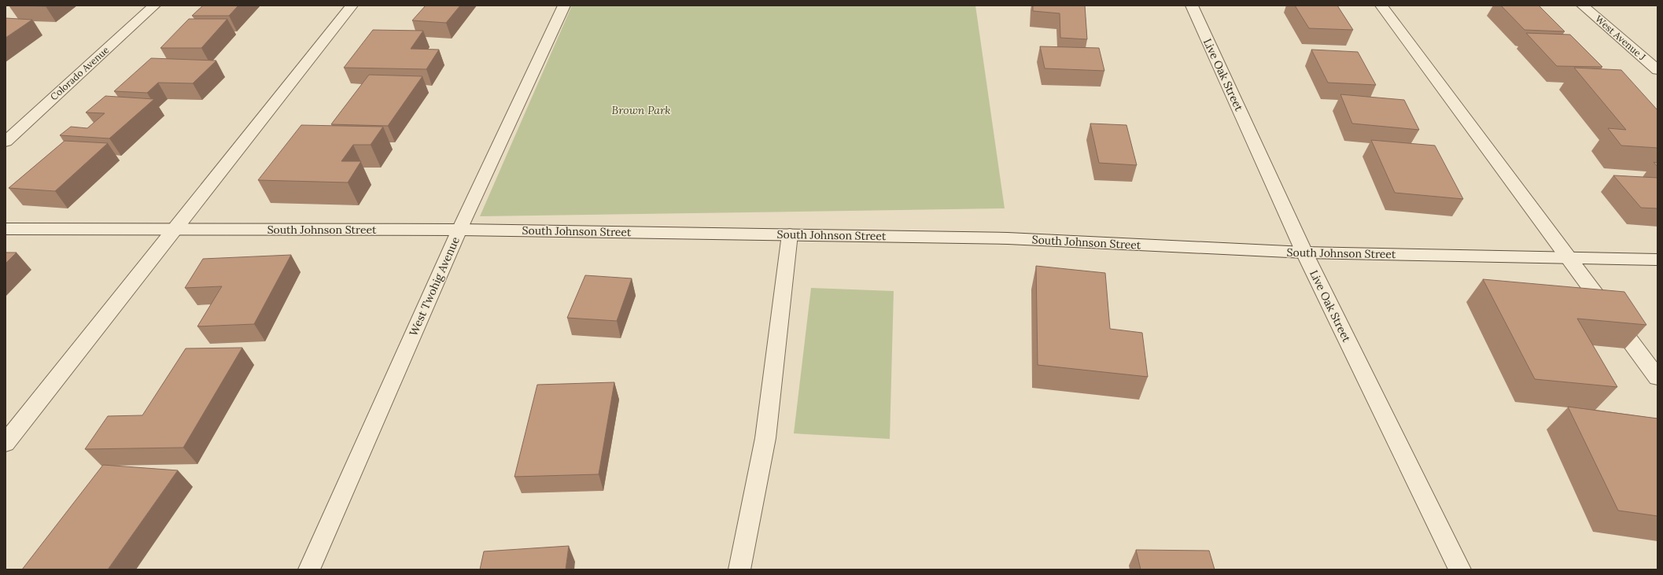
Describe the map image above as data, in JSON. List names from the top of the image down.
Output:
{
  "streets": {
    "street": [
      "West Avenue J",
      "Colorado Avenue",
      "Live Oak Street",
      "South Johnson Street",
      "West Twohig Avenue"
    ]
  },
  "crossings": [
    ["Live Oak Street", "South Johnson Street"],
    ["South Johnson Street", "West Twohig Avenue"]
  ],
  "parks": ["Brown Park"]
}
